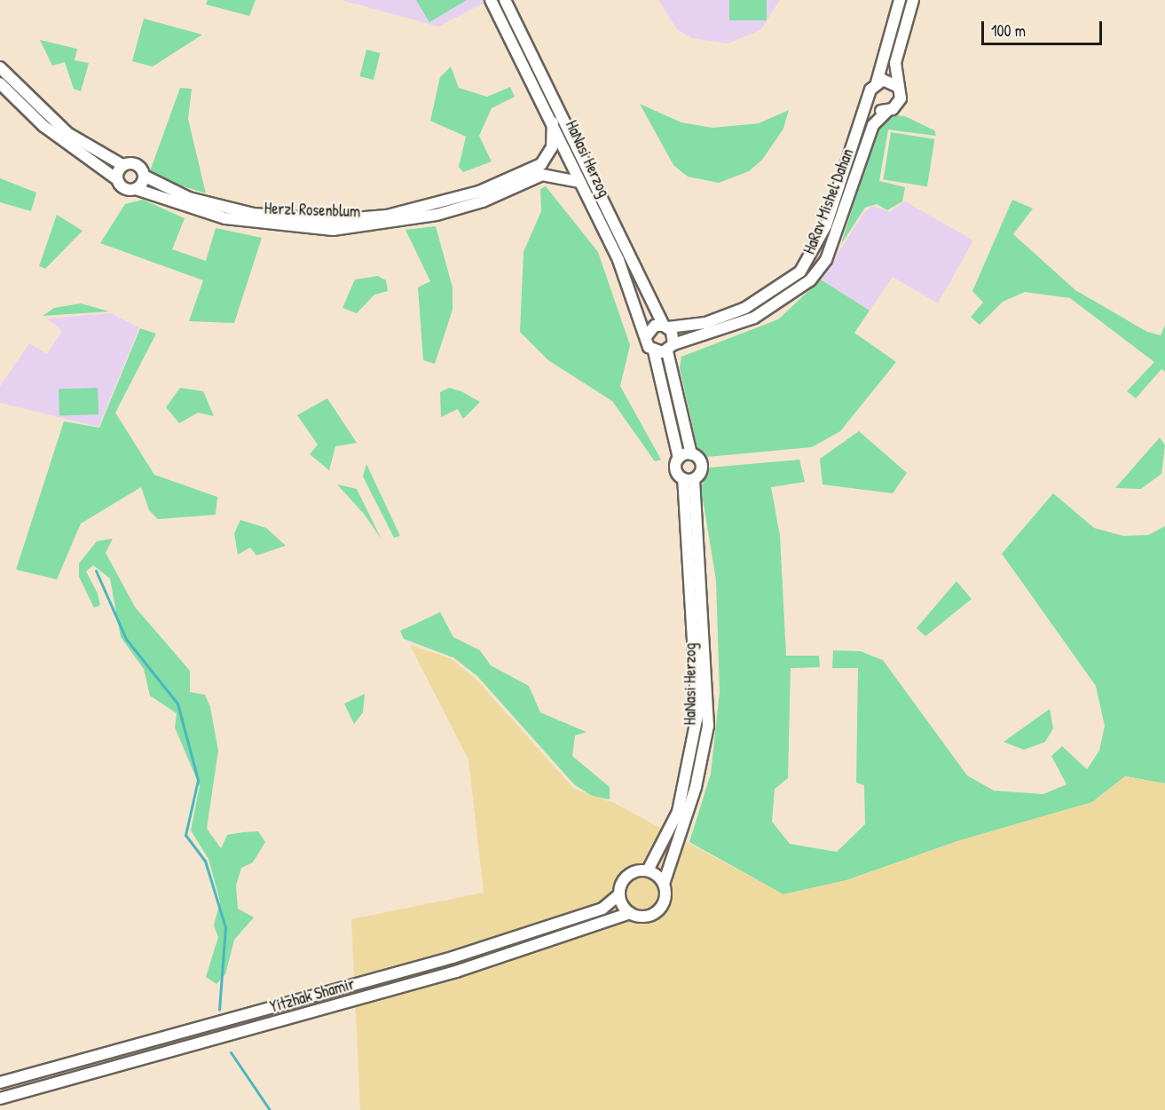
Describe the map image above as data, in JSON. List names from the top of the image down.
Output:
{
  "streets": {
    "street": [
      "HaNasi Herzog",
      "HaRav Mishel Dahan",
      "Herzl Rosenblum",
      "Yitzhak Shamir"
    ]
  },
  "crossings": [
    ["HaNasi Herzog", "HaRav Mishel Dahan"],
    ["HaNasi Herzog", "Herzl Rosenblum"],
    ["HaNasi Herzog", "Yitzhak Shamir"]
  ],
  "scale_bar": "100 m"
}
